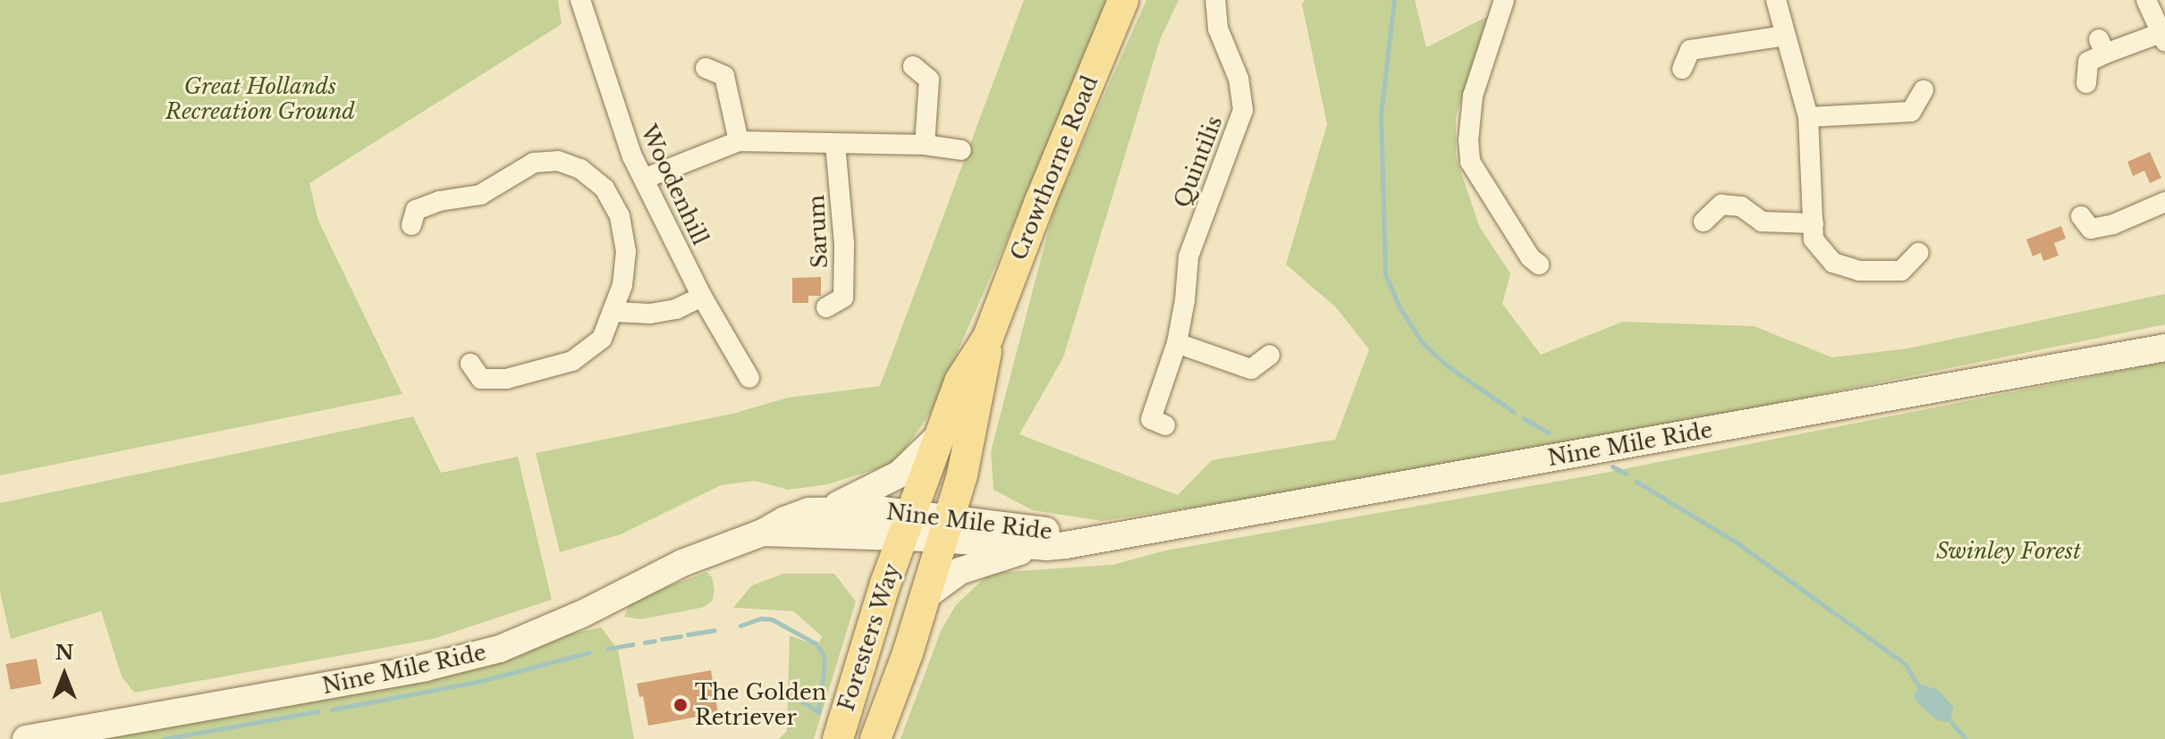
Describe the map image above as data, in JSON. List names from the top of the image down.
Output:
{
  "streets": {
    "main road": ["Crowthorne Road", "Nine Mile Ride", "Foresters Way"],
    "street": ["Quintilis", "Woodenhill", "Sarum"]
  },
  "crossings": [
    ["Crowthorne Road", "Nine Mile Ride"],
    ["Crowthorne Road", "Foresters Way"],
    ["Nine Mile Ride", "Foresters Way"]
  ],
  "parks": ["Great Hollands Recreation Ground", "Swinley Forest"],
  "places": ["The Golden Retriever"],
  "north": "top"
}
